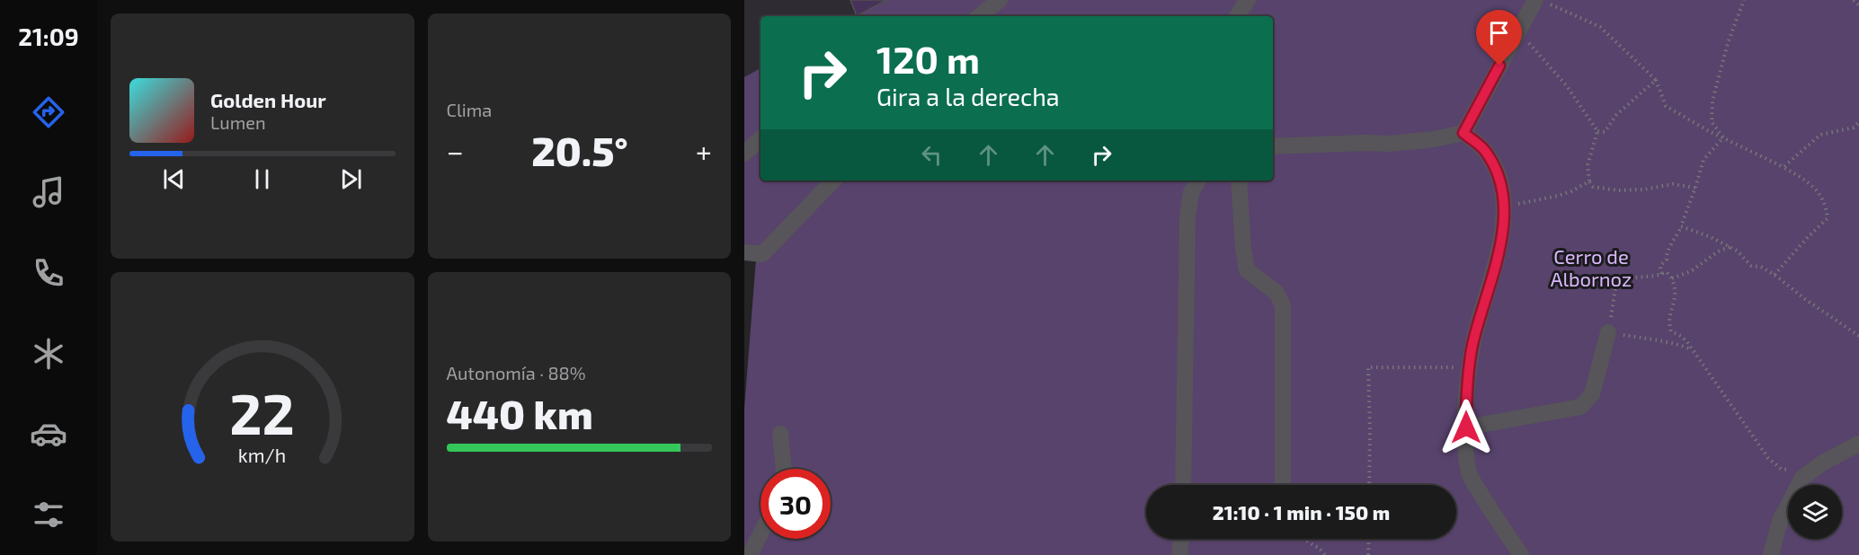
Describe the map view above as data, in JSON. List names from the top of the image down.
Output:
{
  "parks": ["Cerro de Albornoz"],
  "page": {
    "tabs": "21:09",
    "tile": [
      "Clima",
      ["Autonomía · 88%", "440 km"]
    ],
    "turn": ["120 m", "Gira a la derecha"],
    "song": ["Golden Hour", "Lumen"],
    "heat": ["−", "20.5°", "+"],
    "limit": "30",
    "trip": "21:10 · 1 min · 150 m",
    "gauge": ["22", "km/h"]
  }
}
